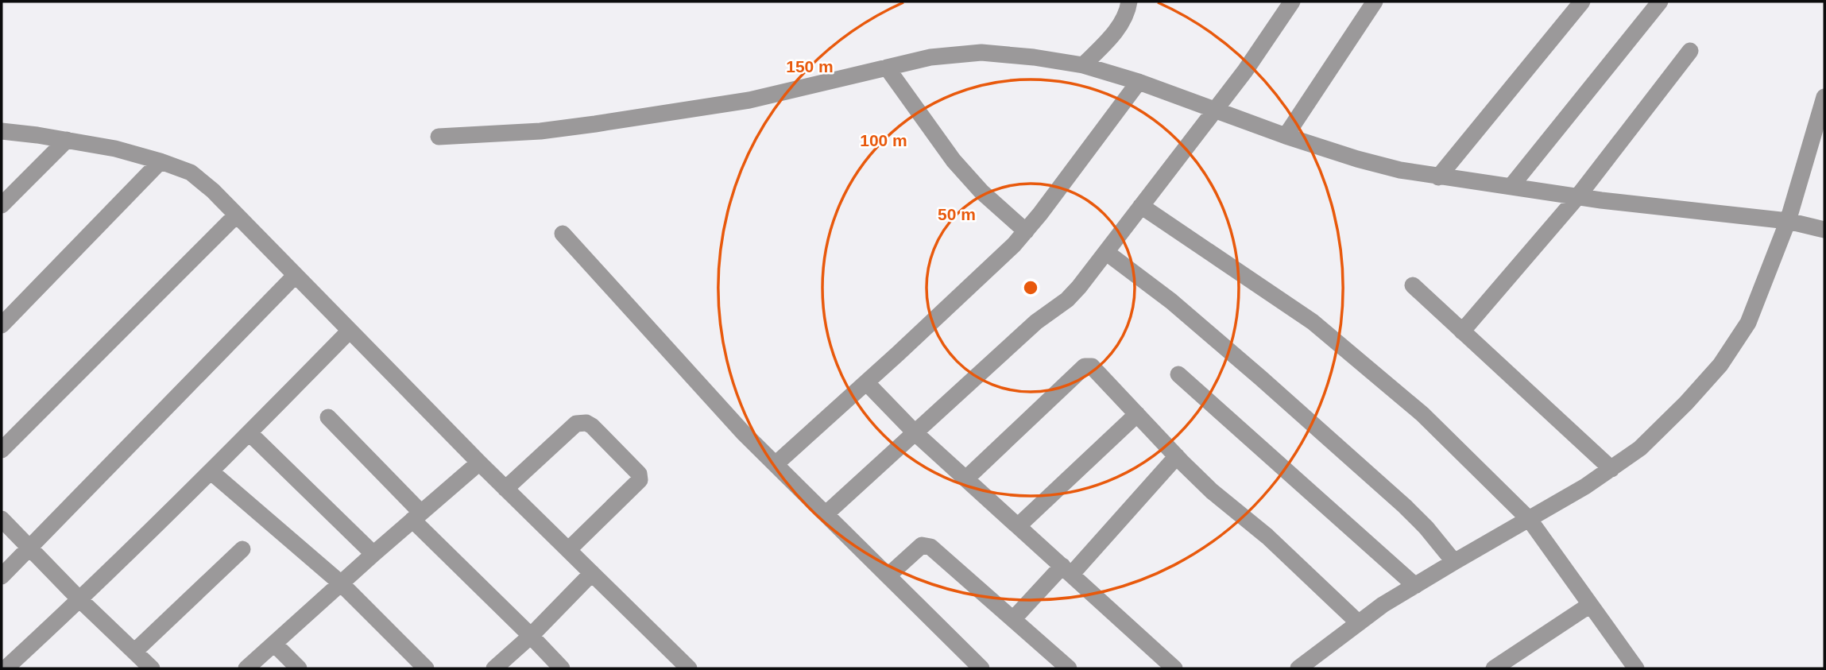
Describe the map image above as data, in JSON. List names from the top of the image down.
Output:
{
  "rings": ["150 m", "100 m", "50 m"]
}
